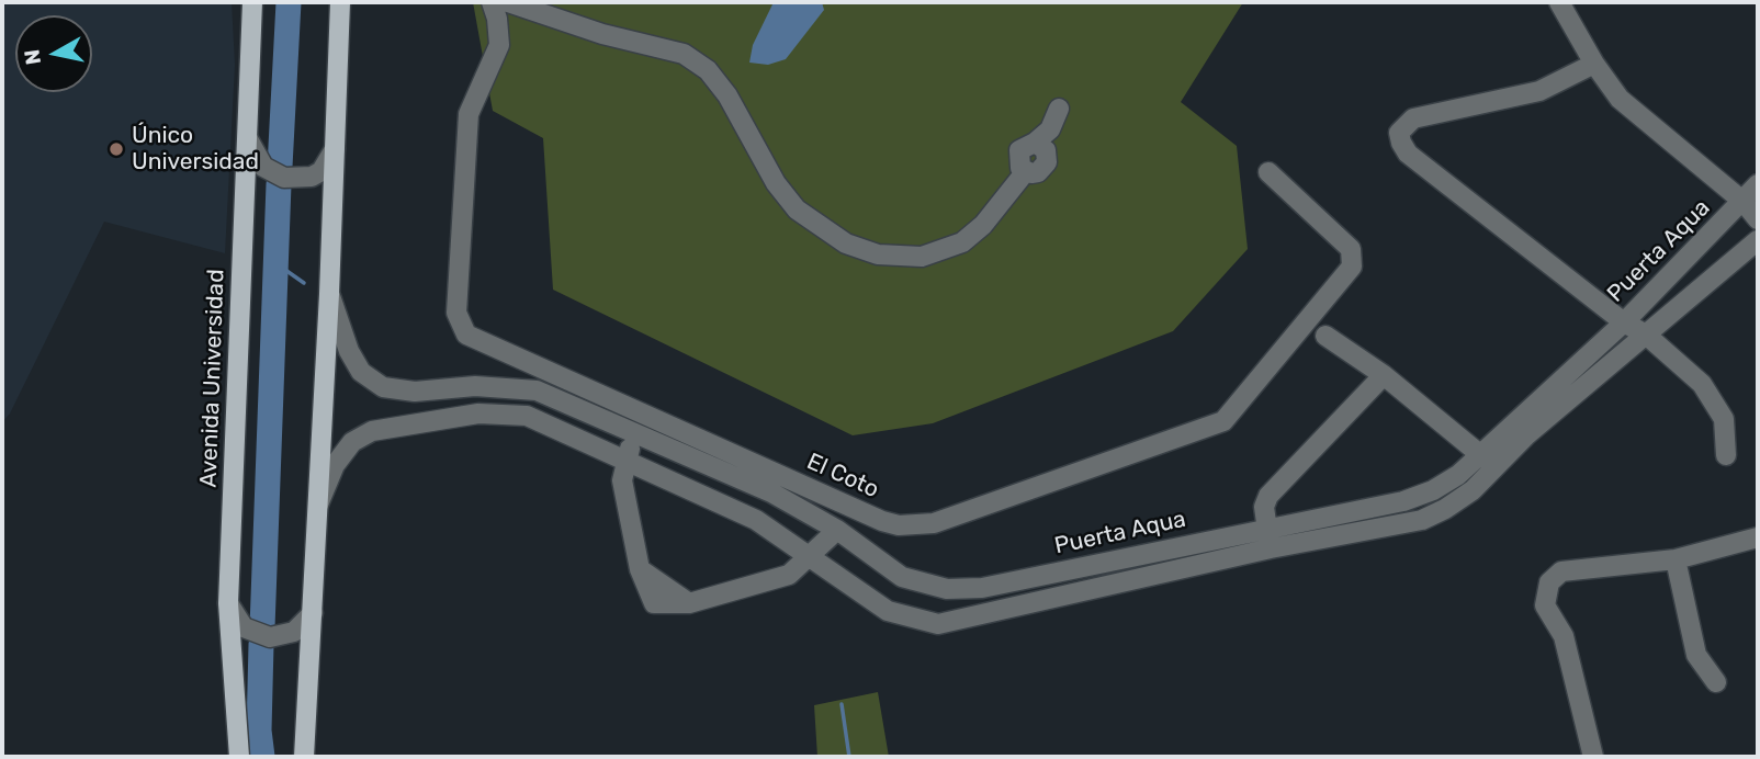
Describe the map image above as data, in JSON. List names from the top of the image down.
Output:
{
  "streets": {
    "main road": ["Avenida Universidad"],
    "street": ["Puerta Aqua", "El Coto"]
  },
  "places": ["Único Universidad"],
  "north": "left"
}
